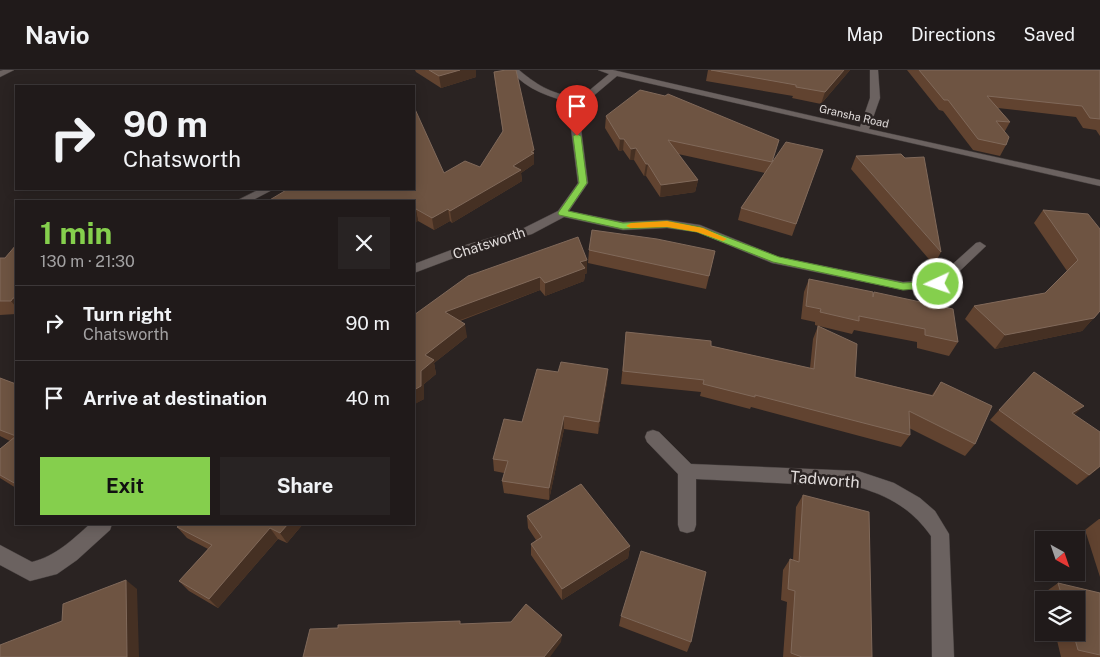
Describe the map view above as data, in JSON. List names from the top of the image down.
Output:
{
  "streets": {
    "street": ["Gransha Road", "Chatsworth", "Tadworth"]
  },
  "north": "bottom right",
  "page": {
    "header": "Navio",
    "nav": ["Map", "Directions", "Saved"],
    "turn": ["90 m", "Chatsworth"],
    "heading": ["1 min", "130 m · 21:30"],
    "list": [
      {
        "name": "Turn right",
        "note": "Chatsworth",
        "value": "90 m"
      },
      {
        "name": "Arrive at destination",
        "value": "40 m"
      }
    ],
    "buttons": ["Exit", "Share"]
  }
}
